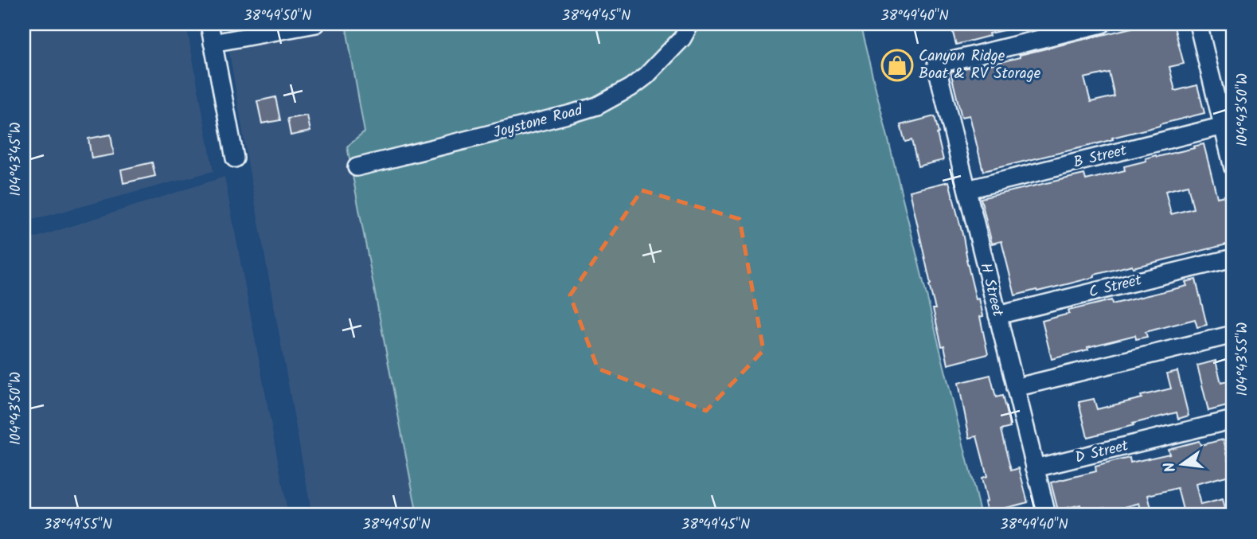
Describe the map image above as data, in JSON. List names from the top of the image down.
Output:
{
  "streets": {
    "street": [
      "Joystone Road",
      "B Street",
      "C Street",
      "H Street",
      "D Street"
    ]
  },
  "crossings": [
    ["B Street", "H Street"],
    ["C Street", "H Street"],
    ["H Street", "D Street"]
  ],
  "places": {
    "shop": ["Canyon Ridge Boat & RV Storage"]
  },
  "north": "left",
  "coordinates": [
    "38°49'50\"N",
    "38°49'45\"N",
    "38°49'40\"N",
    "104°43'50\"W",
    "104°43'45\"W",
    "104°43'55\"W",
    "38°49'55\"N"
  ]
}
